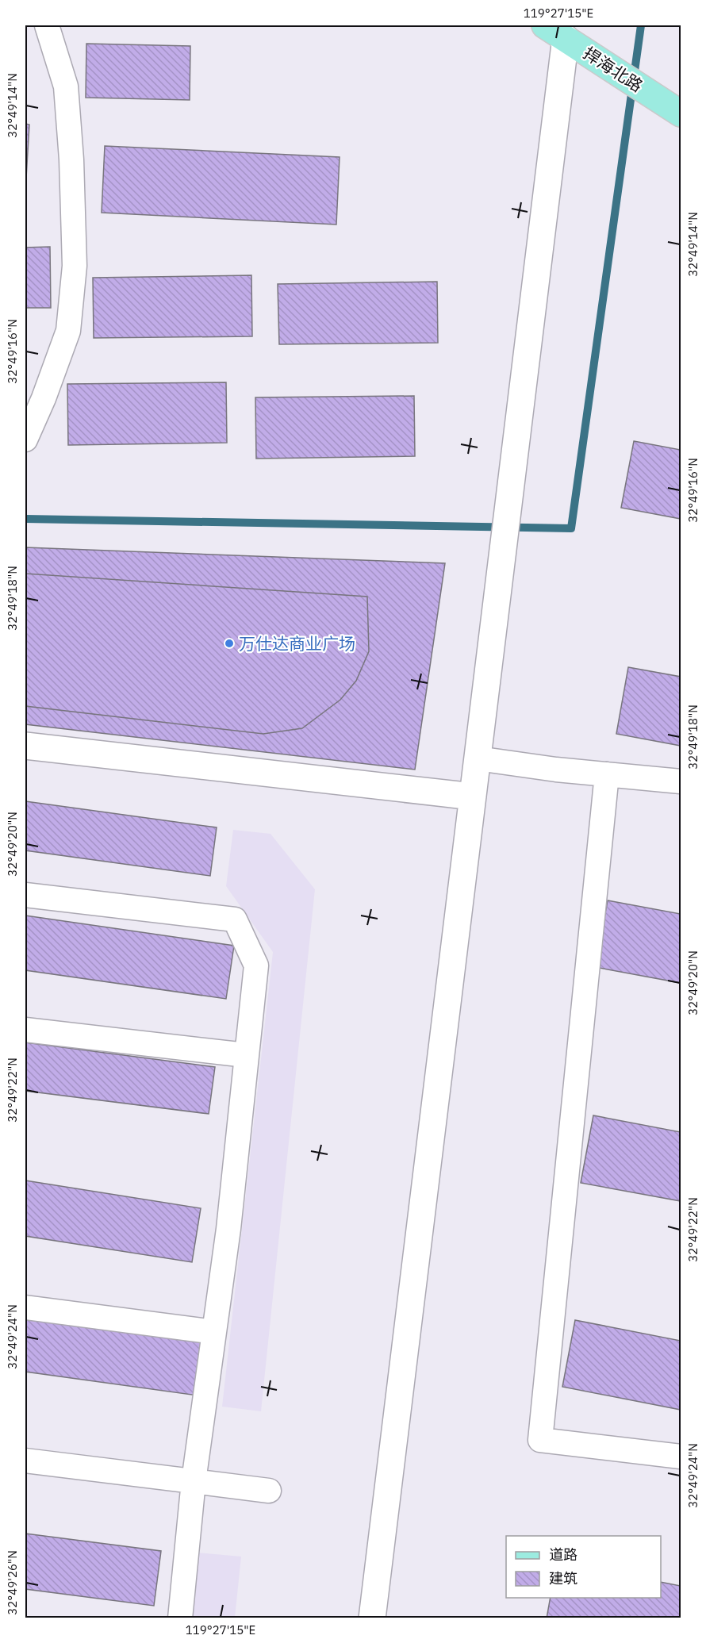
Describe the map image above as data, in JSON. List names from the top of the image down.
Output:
{
  "streets": {
    "main road": ["捍海北路"]
  },
  "places": ["万仕达商业广场"],
  "legend": ["道路", "建筑"],
  "coordinates": [
    "119°27'15\"E",
    "32°49'14\"N",
    "32°49'16\"N",
    "32°49'18\"N",
    "32°49'20\"N",
    "32°49'22\"N",
    "32°49'24\"N",
    "32°49'26\"N"
  ]
}
